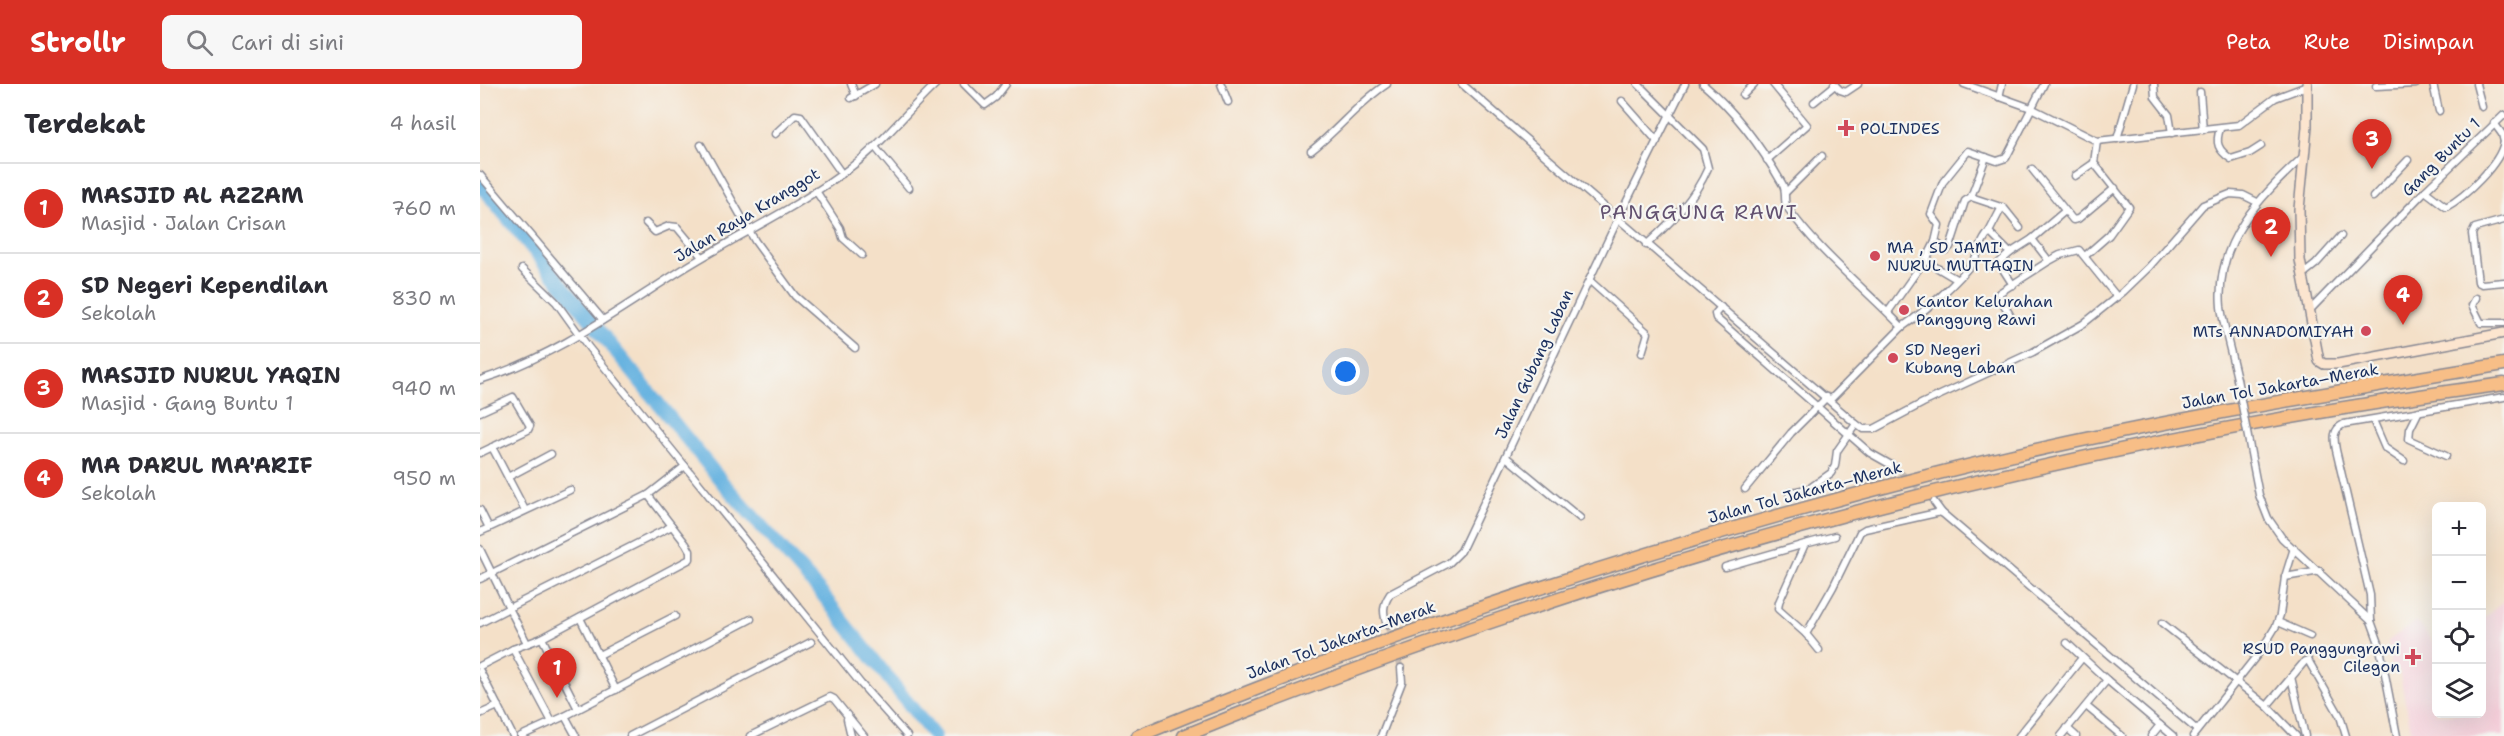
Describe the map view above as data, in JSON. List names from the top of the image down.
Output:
{
  "streets": {
    "highway": ["Jalan Tol Jakarta–Merak"],
    "street": ["Gang Buntu 1", "Jalan Raya Kranggot", "Jalan Gubang Laban"]
  },
  "districts": ["PANGGUNG RAWI"],
  "places": {
    "health": ["POLINDES", "RSUD Panggungrawi Cilegon"],
    "other": [
      "MA , SD JAMI' NURUL MUTTAQIN",
      "Kantor Kelurahan Panggung Rawi",
      "MTs ANNADOMIYAH",
      "SD Negeri Kubang Laban"
    ]
  },
  "page": {
    "header": "Strollr",
    "search": "Cari di sini",
    "nav": ["Peta", "Rute", "Disimpan"],
    "heading": ["Terdekat", "4 hasil"],
    "pins": [
      "3",
      "2",
      "4",
      "1"
    ],
    "list": [
      {
        "mark": "1",
        "name": "MASJID AL AZZAM",
        "note": "Masjid · Jalan Crisan",
        "value": "760 m"
      },
      {
        "mark": "2",
        "name": "SD Negeri Kependilan",
        "note": "Sekolah",
        "value": "830 m"
      },
      {
        "mark": "3",
        "name": "MASJID NURUL YAQIN",
        "note": "Masjid · Gang Buntu 1",
        "value": "940 m"
      },
      {
        "mark": "4",
        "name": "MA DARUL MA'ARIF",
        "note": "Sekolah",
        "value": "950 m"
      }
    ],
    "map_buttons": ["+", "−"]
  }
}
